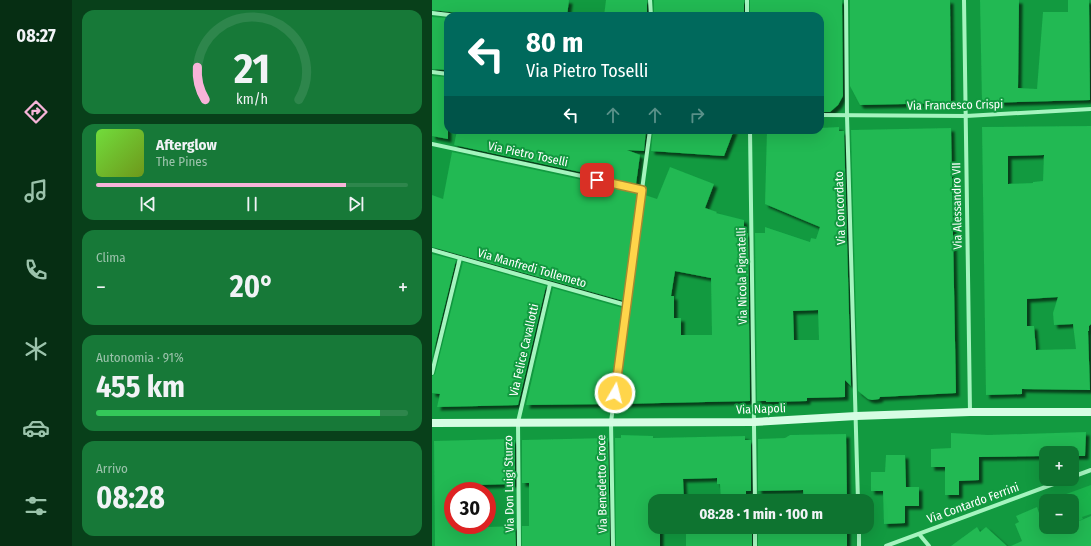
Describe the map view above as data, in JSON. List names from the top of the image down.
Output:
{
  "streets": {
    "main road": ["Via Napoli"],
    "street": [
      "Via Francesco Crispi",
      "Via Pietro Toselli",
      "Via Alessandro VII",
      "Via Concordato",
      "Via Manfredi Tollemeto",
      "Via Nicola Pignatelli",
      "Via Felice Cavallotti",
      "Via Don Luigi Sturzo",
      "Via Benedetto Croce",
      "Via Contardo Ferrini"
    ]
  },
  "crossings": [
    ["Via Francesco Crispi", "Via Alessandro VII"],
    ["Via Francesco Crispi", "Via Concordato"],
    ["Via Pietro Toselli", "Via Benedetto Croce"],
    ["Via Alessandro VII", "Via Napoli"],
    ["Via Concordato", "Via Napoli"],
    ["Via Manfredi Tollemeto", "Via Felice Cavallotti"],
    ["Via Manfredi Tollemeto", "Via Benedetto Croce"],
    ["Via Nicola Pignatelli", "Via Napoli"],
    ["Via Felice Cavallotti", "Via Napoli"],
    ["Via Felice Cavallotti", "Via Don Luigi Sturzo"],
    ["Via Napoli", "Via Don Luigi Sturzo"],
    ["Via Napoli", "Via Benedetto Croce"]
  ],
  "page": {
    "tabs": "08:27",
    "turn": ["80 m", "Via Pietro Toselli"],
    "song": ["Afterglow", "The Pines"],
    "tile": [
      "Clima",
      ["Autonomia · 91%", "455 km"],
      ["Arrivo", "08:28"]
    ],
    "heat": ["−", "20°", "+"],
    "map_buttons": ["+", "−"],
    "limit": "30",
    "trip": "08:28 · 1 min · 100 m",
    "gauge": ["21", "km/h"]
  }
}
